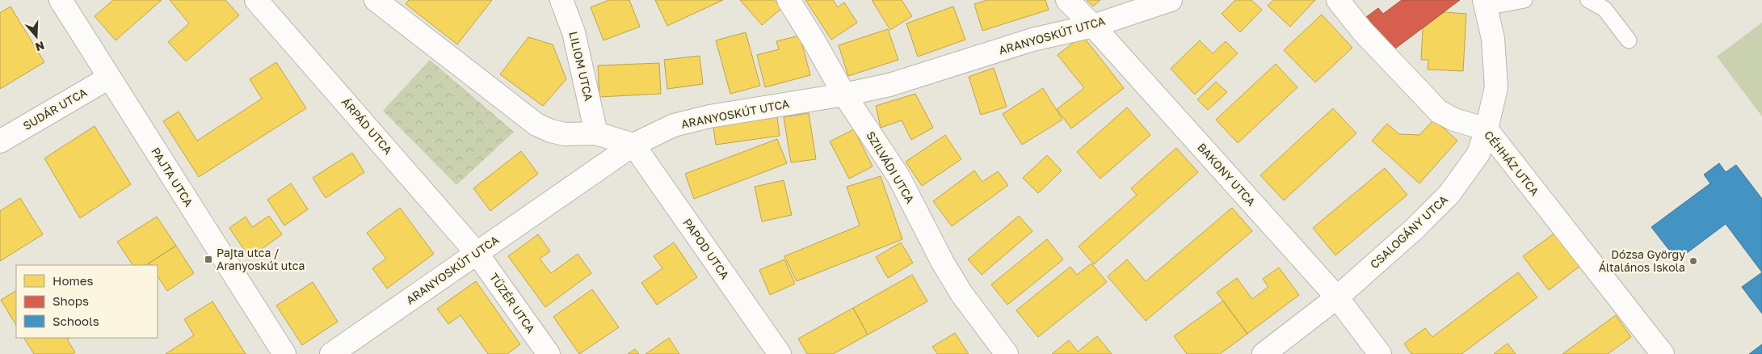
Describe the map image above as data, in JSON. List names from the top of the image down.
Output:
{
  "streets": {
    "street": [
      "ARANYOSKÚT UTCA",
      "LILIOM UTCA",
      "SUDÁR UTCA",
      "ÁRPÁD UTCA",
      "CÉHHÁZ UTCA",
      "SZILVÁDI UTCA",
      "BAKONY UTCA",
      "PAJTA UTCA",
      "CSALOGÁNY UTCA",
      "PAPOD UTCA",
      "TÜZÉR UTCA"
    ]
  },
  "crossings": [
    ["ARANYOSKÚT UTCA", "ÁRPÁD UTCA"],
    ["ARANYOSKÚT UTCA", "SZILVÁDI UTCA"],
    ["ARANYOSKÚT UTCA", "BAKONY UTCA"],
    ["ARANYOSKÚT UTCA", "PAPOD UTCA"],
    ["ARANYOSKÚT UTCA", "TÜZÉR UTCA"],
    ["SUDÁR UTCA", "PAJTA UTCA"],
    ["ÁRPÁD UTCA", "TÜZÉR UTCA"],
    ["CÉHHÁZ UTCA", "CSALOGÁNY UTCA"],
    ["BAKONY UTCA", "CSALOGÁNY UTCA"]
  ],
  "places": {
    "transit": ["Pajta utca / Aranyoskút utca"],
    "other": ["Dózsa György Általános Iskola"]
  },
  "legend": ["Homes", "Shops", "Schools"],
  "north": "bottom"
}
